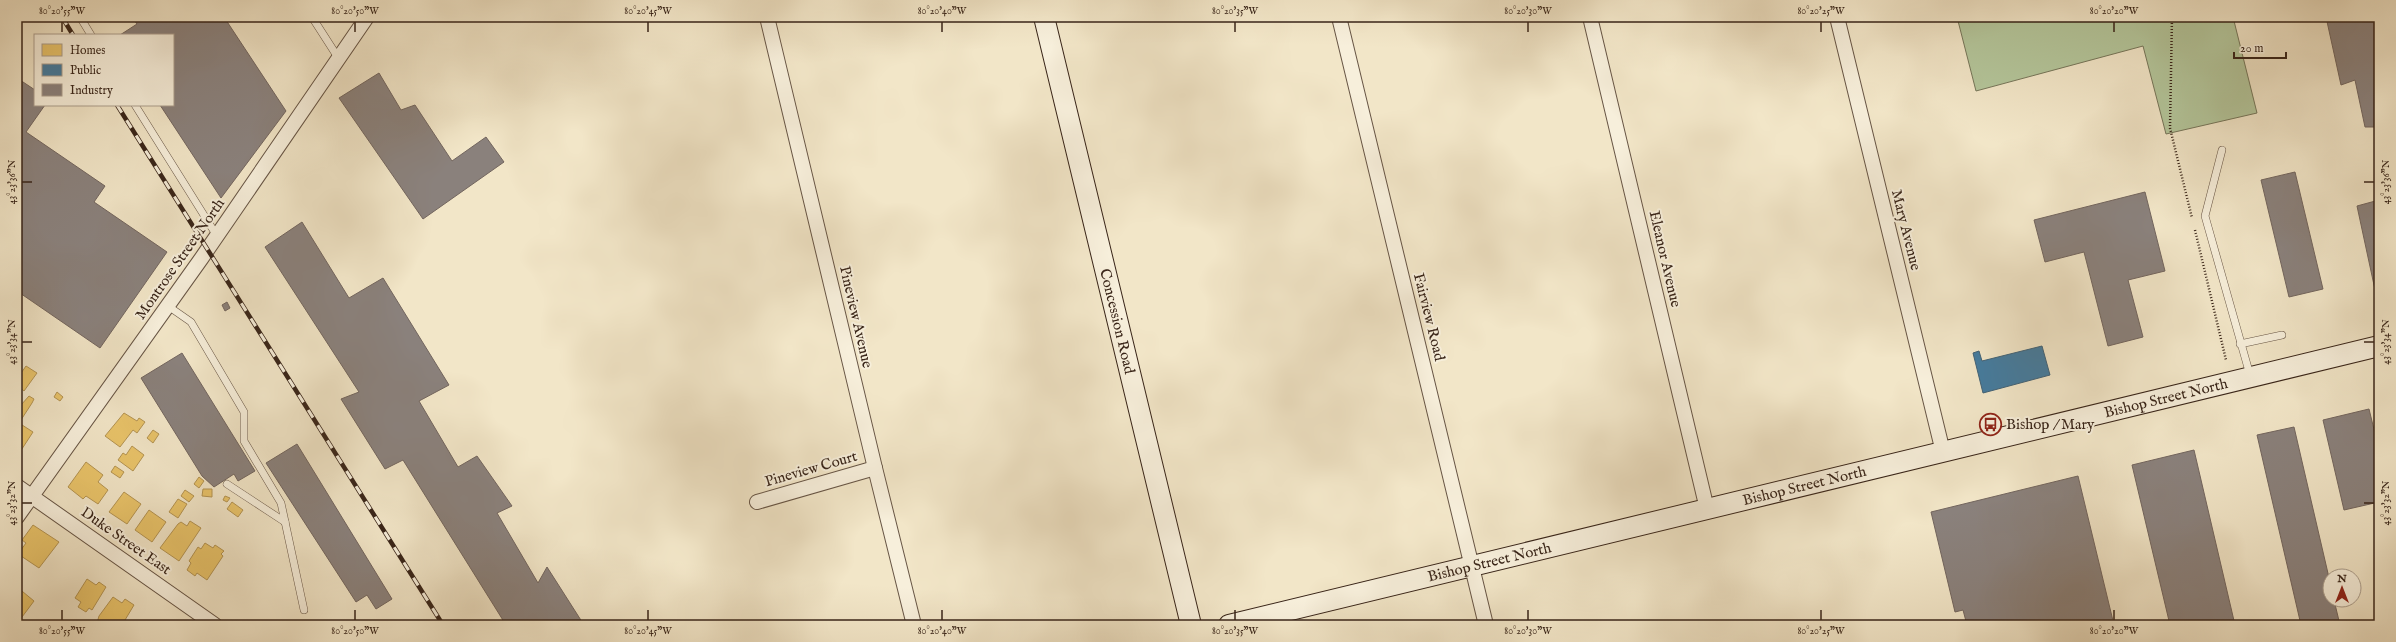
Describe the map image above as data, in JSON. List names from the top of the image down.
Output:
{
  "streets": {
    "main road": ["Concession Road", "Bishop Street North"],
    "street": [
      "Mary Avenue",
      "Montrose Street North",
      "Eleanor Avenue",
      "Pineview Avenue",
      "Fairview Road",
      "Pineview Court",
      "Duke Street East"
    ]
  },
  "crossings": [
    ["Mary Avenue", "Bishop Street North"],
    ["Montrose Street North", "Duke Street East"],
    ["Eleanor Avenue", "Bishop Street North"],
    ["Pineview Avenue", "Pineview Court"],
    ["Fairview Road", "Bishop Street North"]
  ],
  "places": {
    "bus stop": ["Bishop / Mary"]
  },
  "legend": ["Homes", "Public", "Industry"],
  "scale_bar": "20 m",
  "north": "top",
  "coordinates": [
    "80°20'55\"W",
    "80°20'50\"W",
    "80°20'45\"W",
    "80°20'40\"W",
    "80°20'35\"W",
    "80°20'30\"W",
    "80°20'25\"W",
    "80°20'20\"W",
    "43°23'36\"N",
    "43°23'34\"N",
    "43°23'32\"N"
  ]
}
